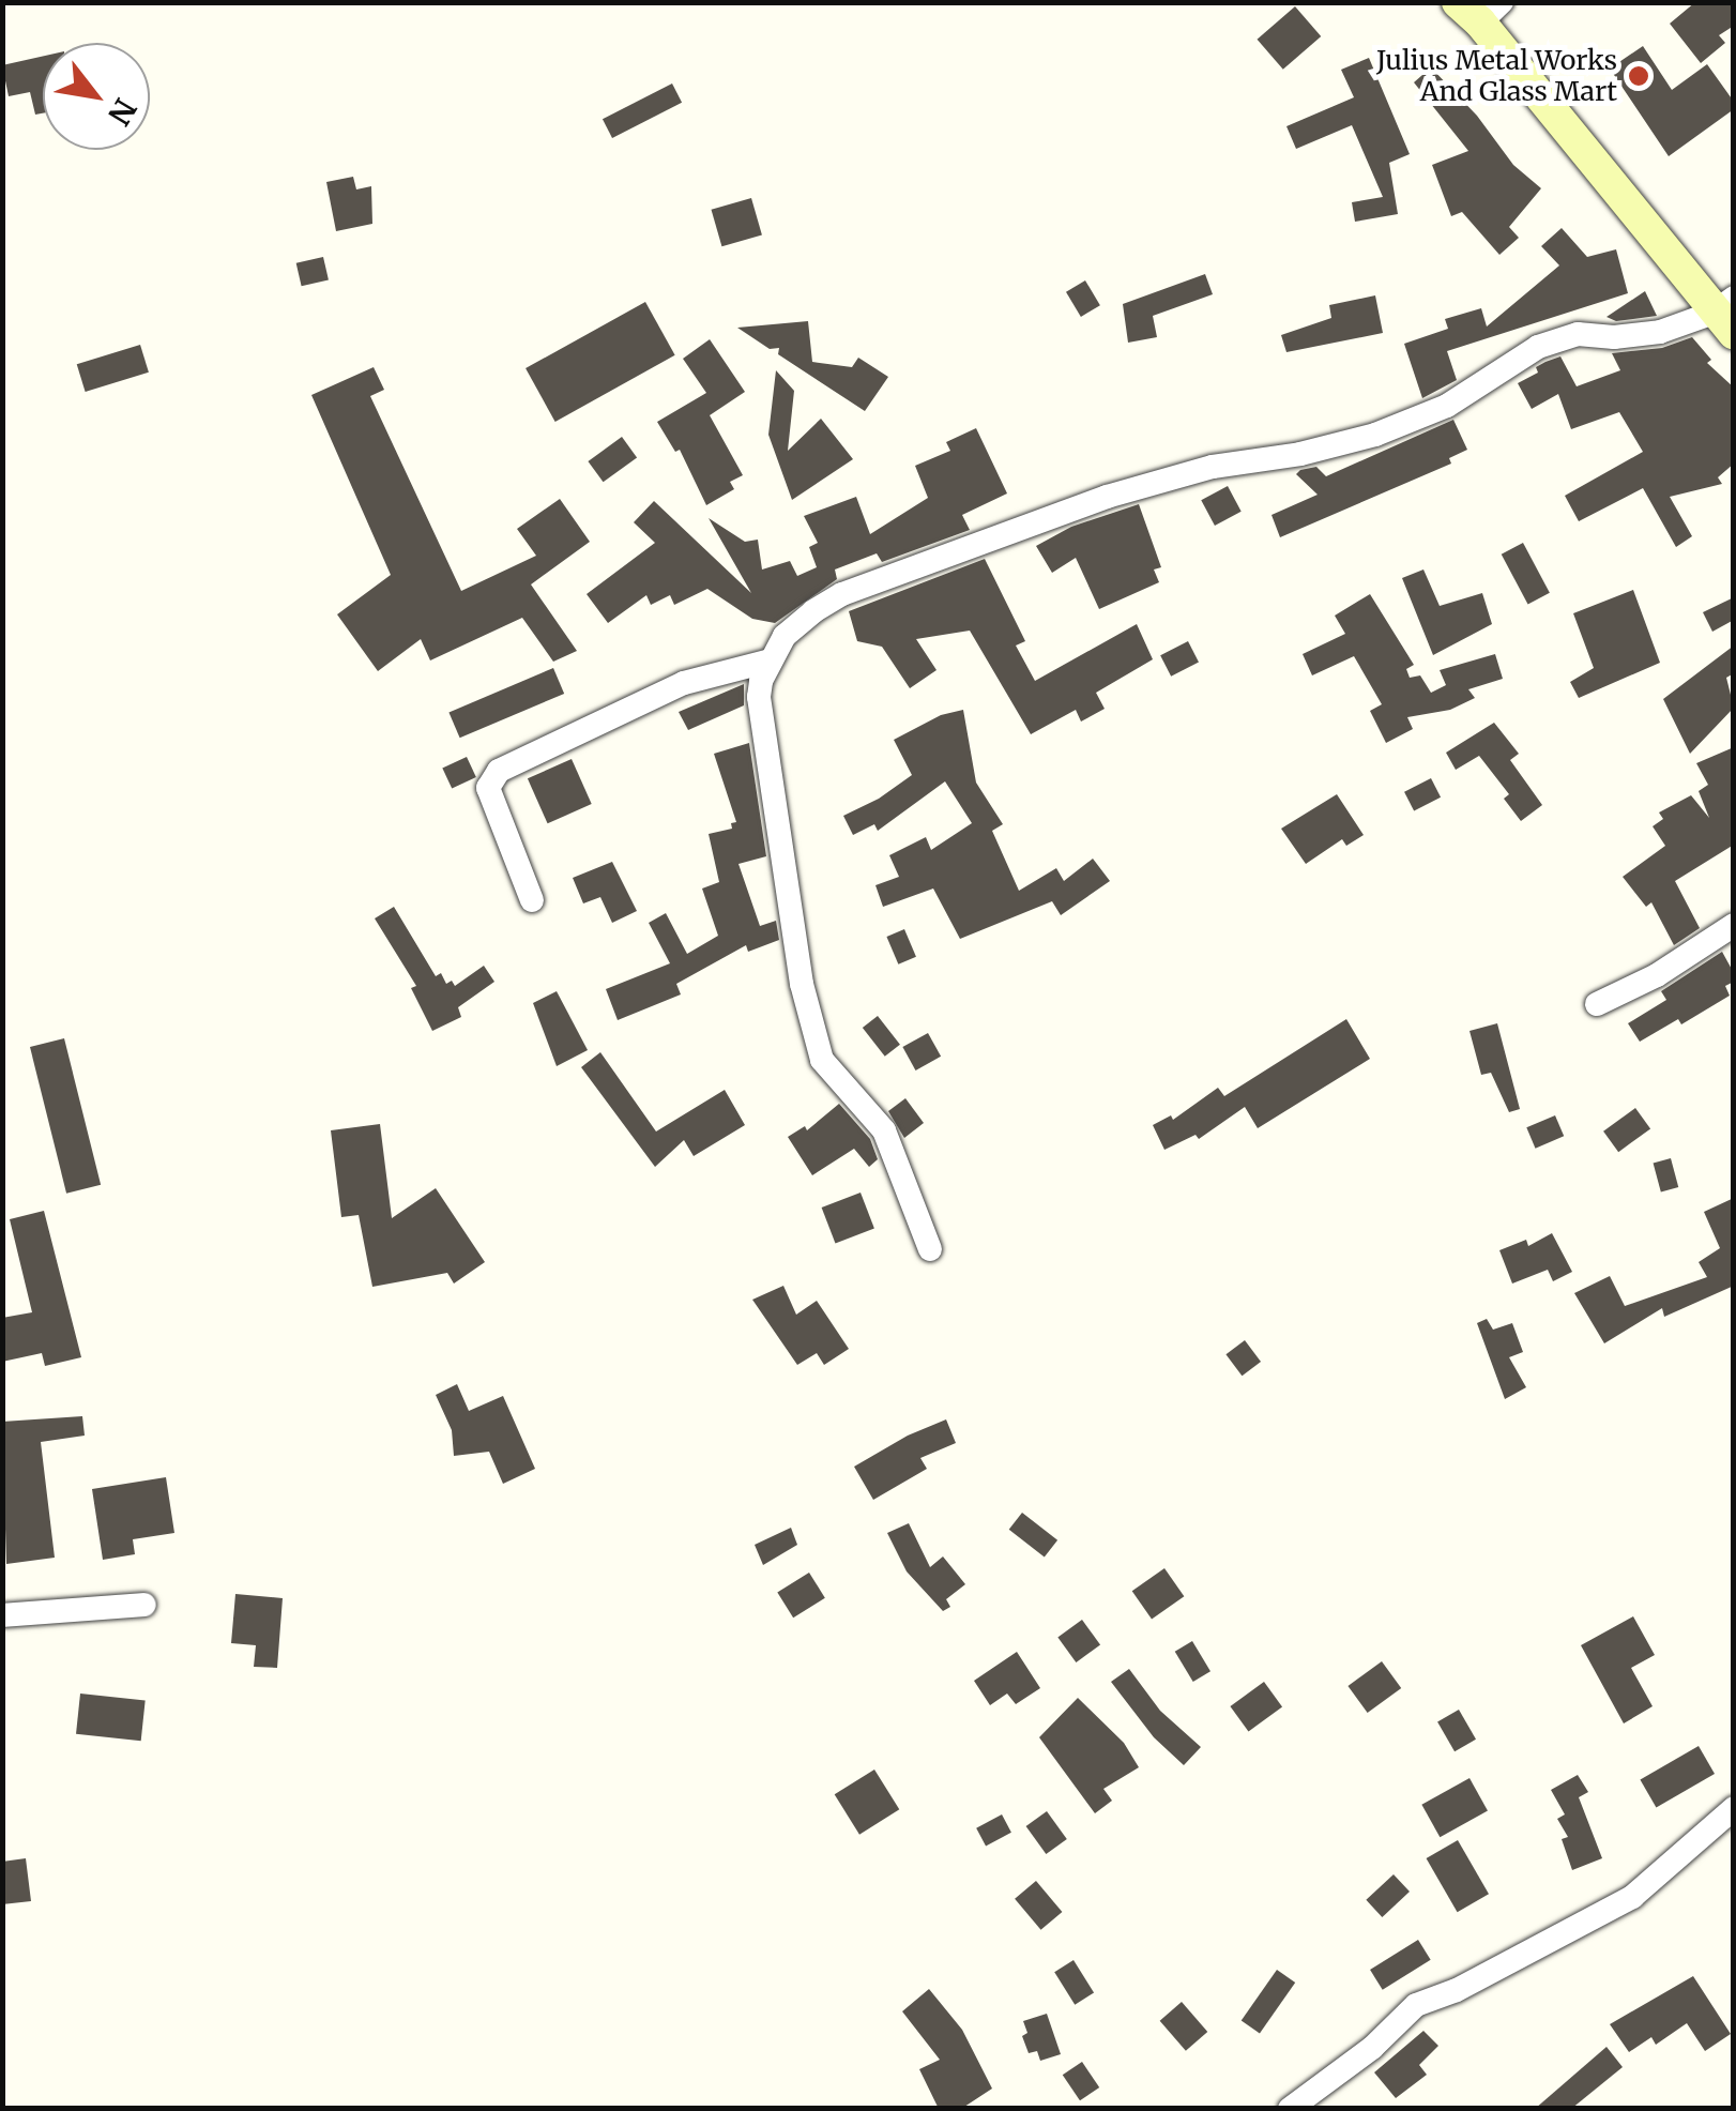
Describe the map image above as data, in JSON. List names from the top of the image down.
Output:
{
  "places": ["Julius Metal Works And Glass Mart"],
  "north": "bottom right"
}
